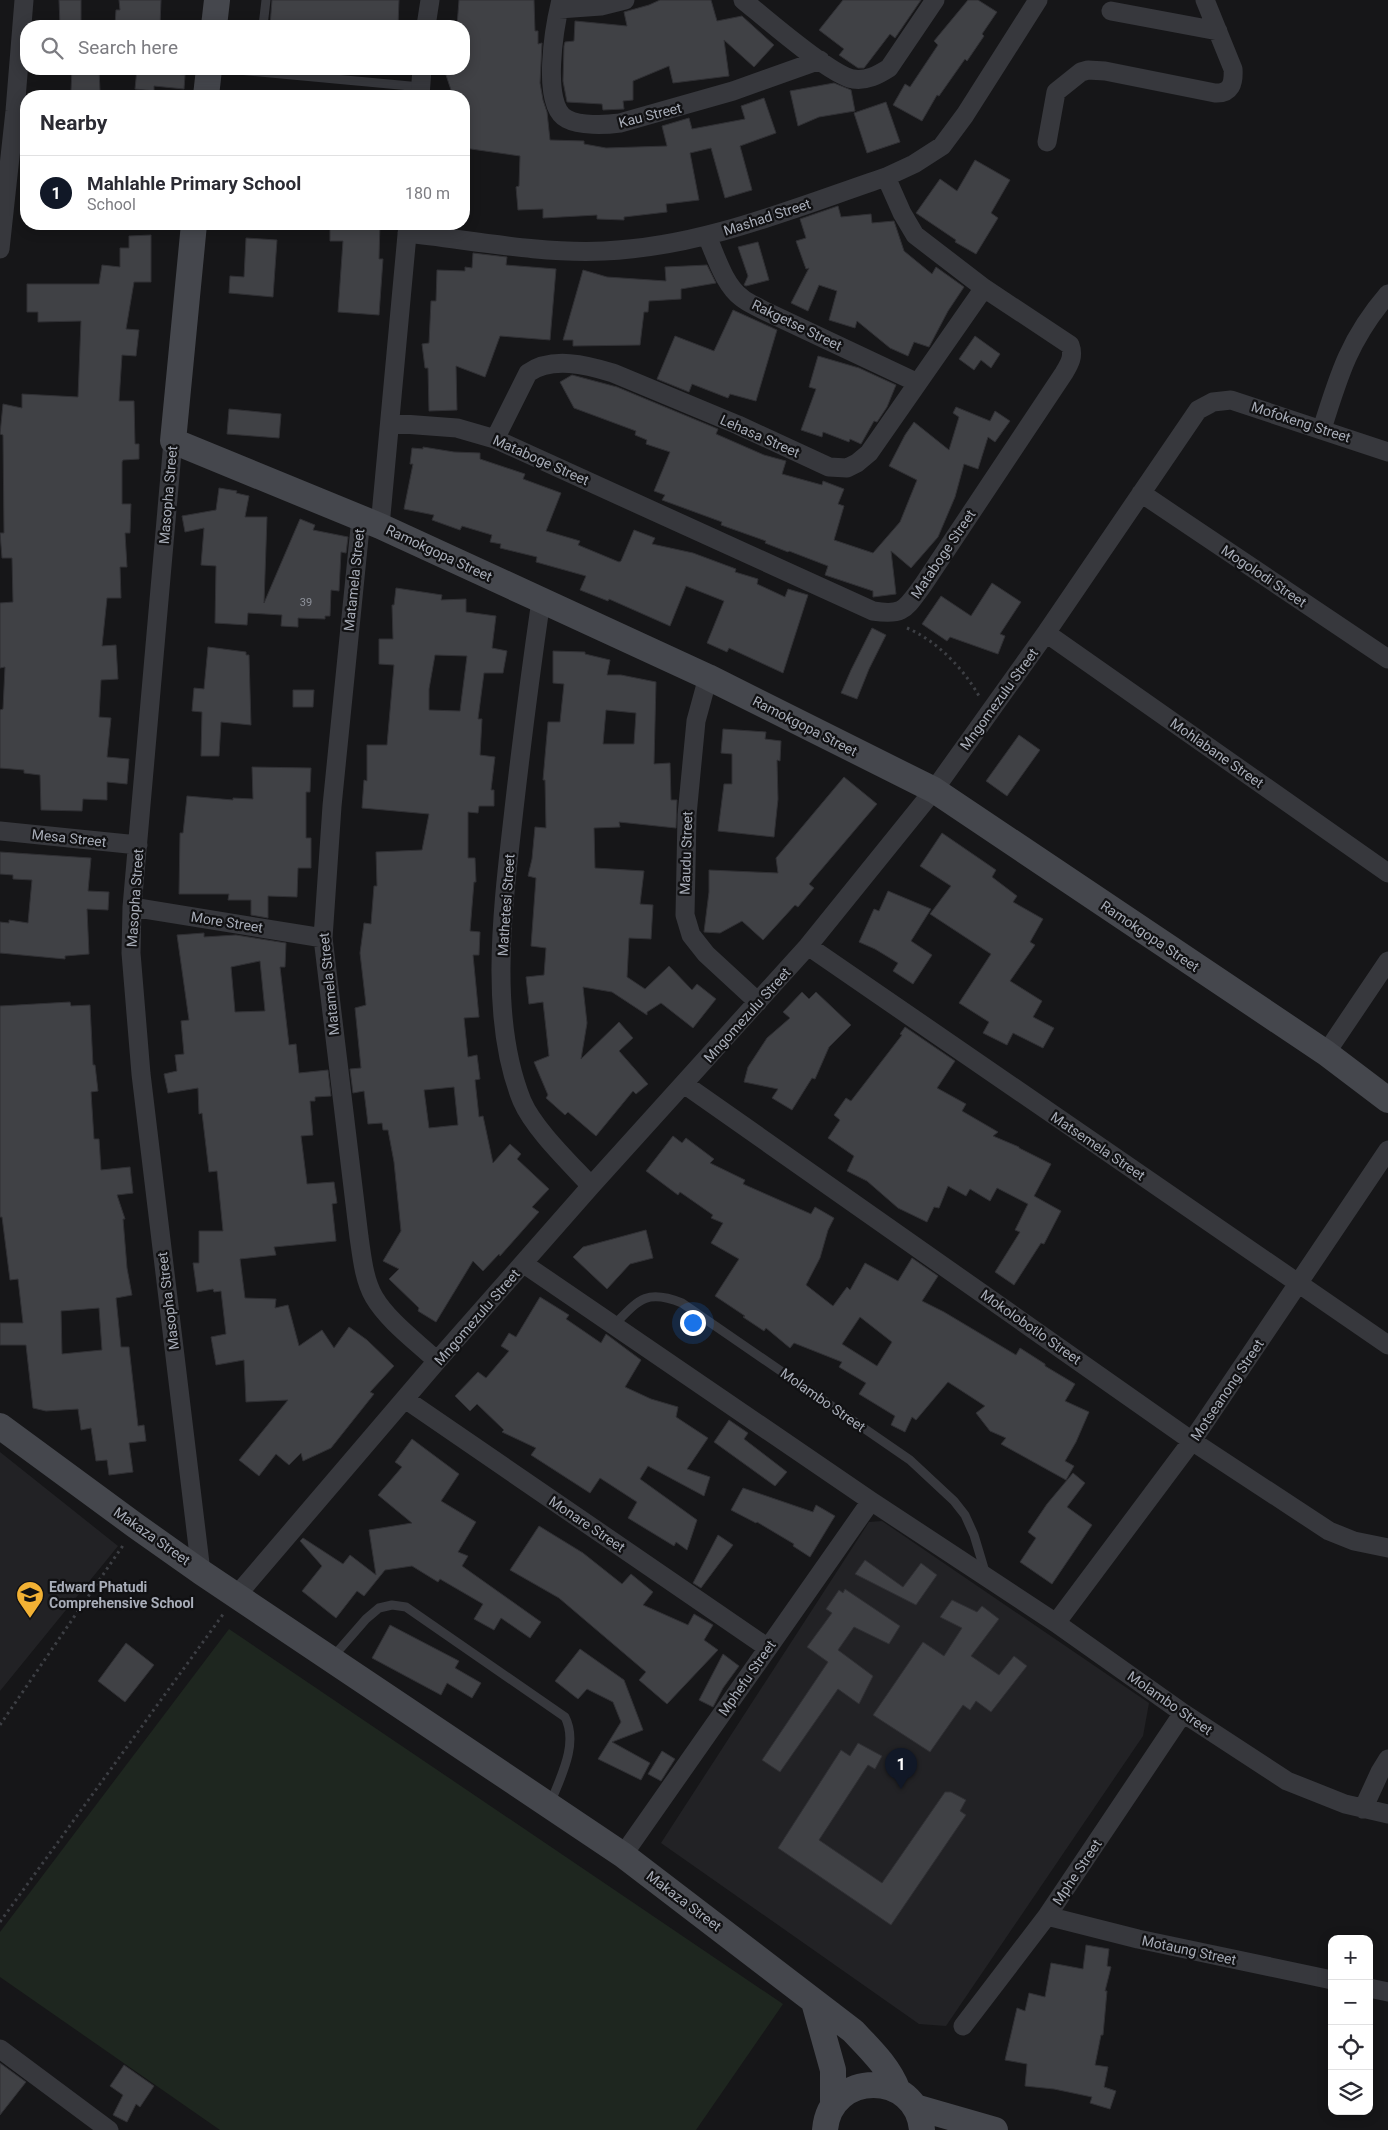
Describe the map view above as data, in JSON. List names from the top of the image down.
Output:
{
  "streets": {
    "street": [
      "Kau Street",
      "Mashad Street",
      "Rakgetse Street",
      "Mofokeng Street",
      "Lehasa Street",
      "Mataboge Street",
      "Masopha Street",
      "Ramokgopa Street",
      "Mogolodi Street",
      "Matamela Street",
      "Mngomezulu Street",
      "Mohlabane Street",
      "Mesa Street",
      "Maudu Street",
      "Mathetesi Street",
      "More Street",
      "Matsemela Street",
      "Mokolobotlo Street",
      "Motseanong Street",
      "Molambo Street",
      "Monare Street",
      "Makaza Street",
      "Mphefu Street",
      "Mphe Street",
      "Motaung Street"
    ]
  },
  "crossings": [
    ["Mashad Street", "Rakgetse Street"],
    ["Mashad Street", "Mataboge Street"],
    ["Rakgetse Street", "Lehasa Street"],
    ["Mofokeng Street", "Mngomezulu Street"],
    ["Lehasa Street", "Mataboge Street"],
    ["Mataboge Street", "Matamela Street"],
    ["Masopha Street", "Ramokgopa Street"],
    ["Masopha Street", "Mesa Street"],
    ["Masopha Street", "More Street"],
    ["Masopha Street", "Makaza Street"],
    ["Ramokgopa Street", "Matamela Street"],
    ["Ramokgopa Street", "Mngomezulu Street"],
    ["Ramokgopa Street", "Maudu Street"],
    ["Ramokgopa Street", "Mathetesi Street"],
    ["Mogolodi Street", "Mngomezulu Street"],
    ["Matamela Street", "Mngomezulu Street"],
    ["Matamela Street", "More Street"],
    ["Mngomezulu Street", "Mohlabane Street"],
    ["Mngomezulu Street", "Maudu Street"],
    ["Mngomezulu Street", "Mathetesi Street"],
    ["Mngomezulu Street", "Matsemela Street"],
    ["Mngomezulu Street", "Mokolobotlo Street"],
    ["Mngomezulu Street", "Molambo Street"],
    ["Mngomezulu Street", "Monare Street"],
    ["Mngomezulu Street", "Makaza Street"],
    ["Matsemela Street", "Motseanong Street"],
    ["Mokolobotlo Street", "Motseanong Street"],
    ["Motseanong Street", "Molambo Street"],
    ["Molambo Street", "Mphefu Street"],
    ["Molambo Street", "Mphe Street"],
    ["Monare Street", "Mphefu Street"],
    ["Makaza Street", "Mphefu Street"],
    ["Mphe Street", "Motaung Street"]
  ],
  "places": {
    "school or university": ["Edward Phatudi Comprehensive School"]
  },
  "house_numbers": ["39"],
  "page": {
    "search": "Search here",
    "heading": "Nearby",
    "list": [
      {
        "mark": "1",
        "name": "Mahlahle Primary School",
        "note": "School",
        "value": "180 m"
      }
    ],
    "pins": "1",
    "map_buttons": ["+", "−"]
  }
}
